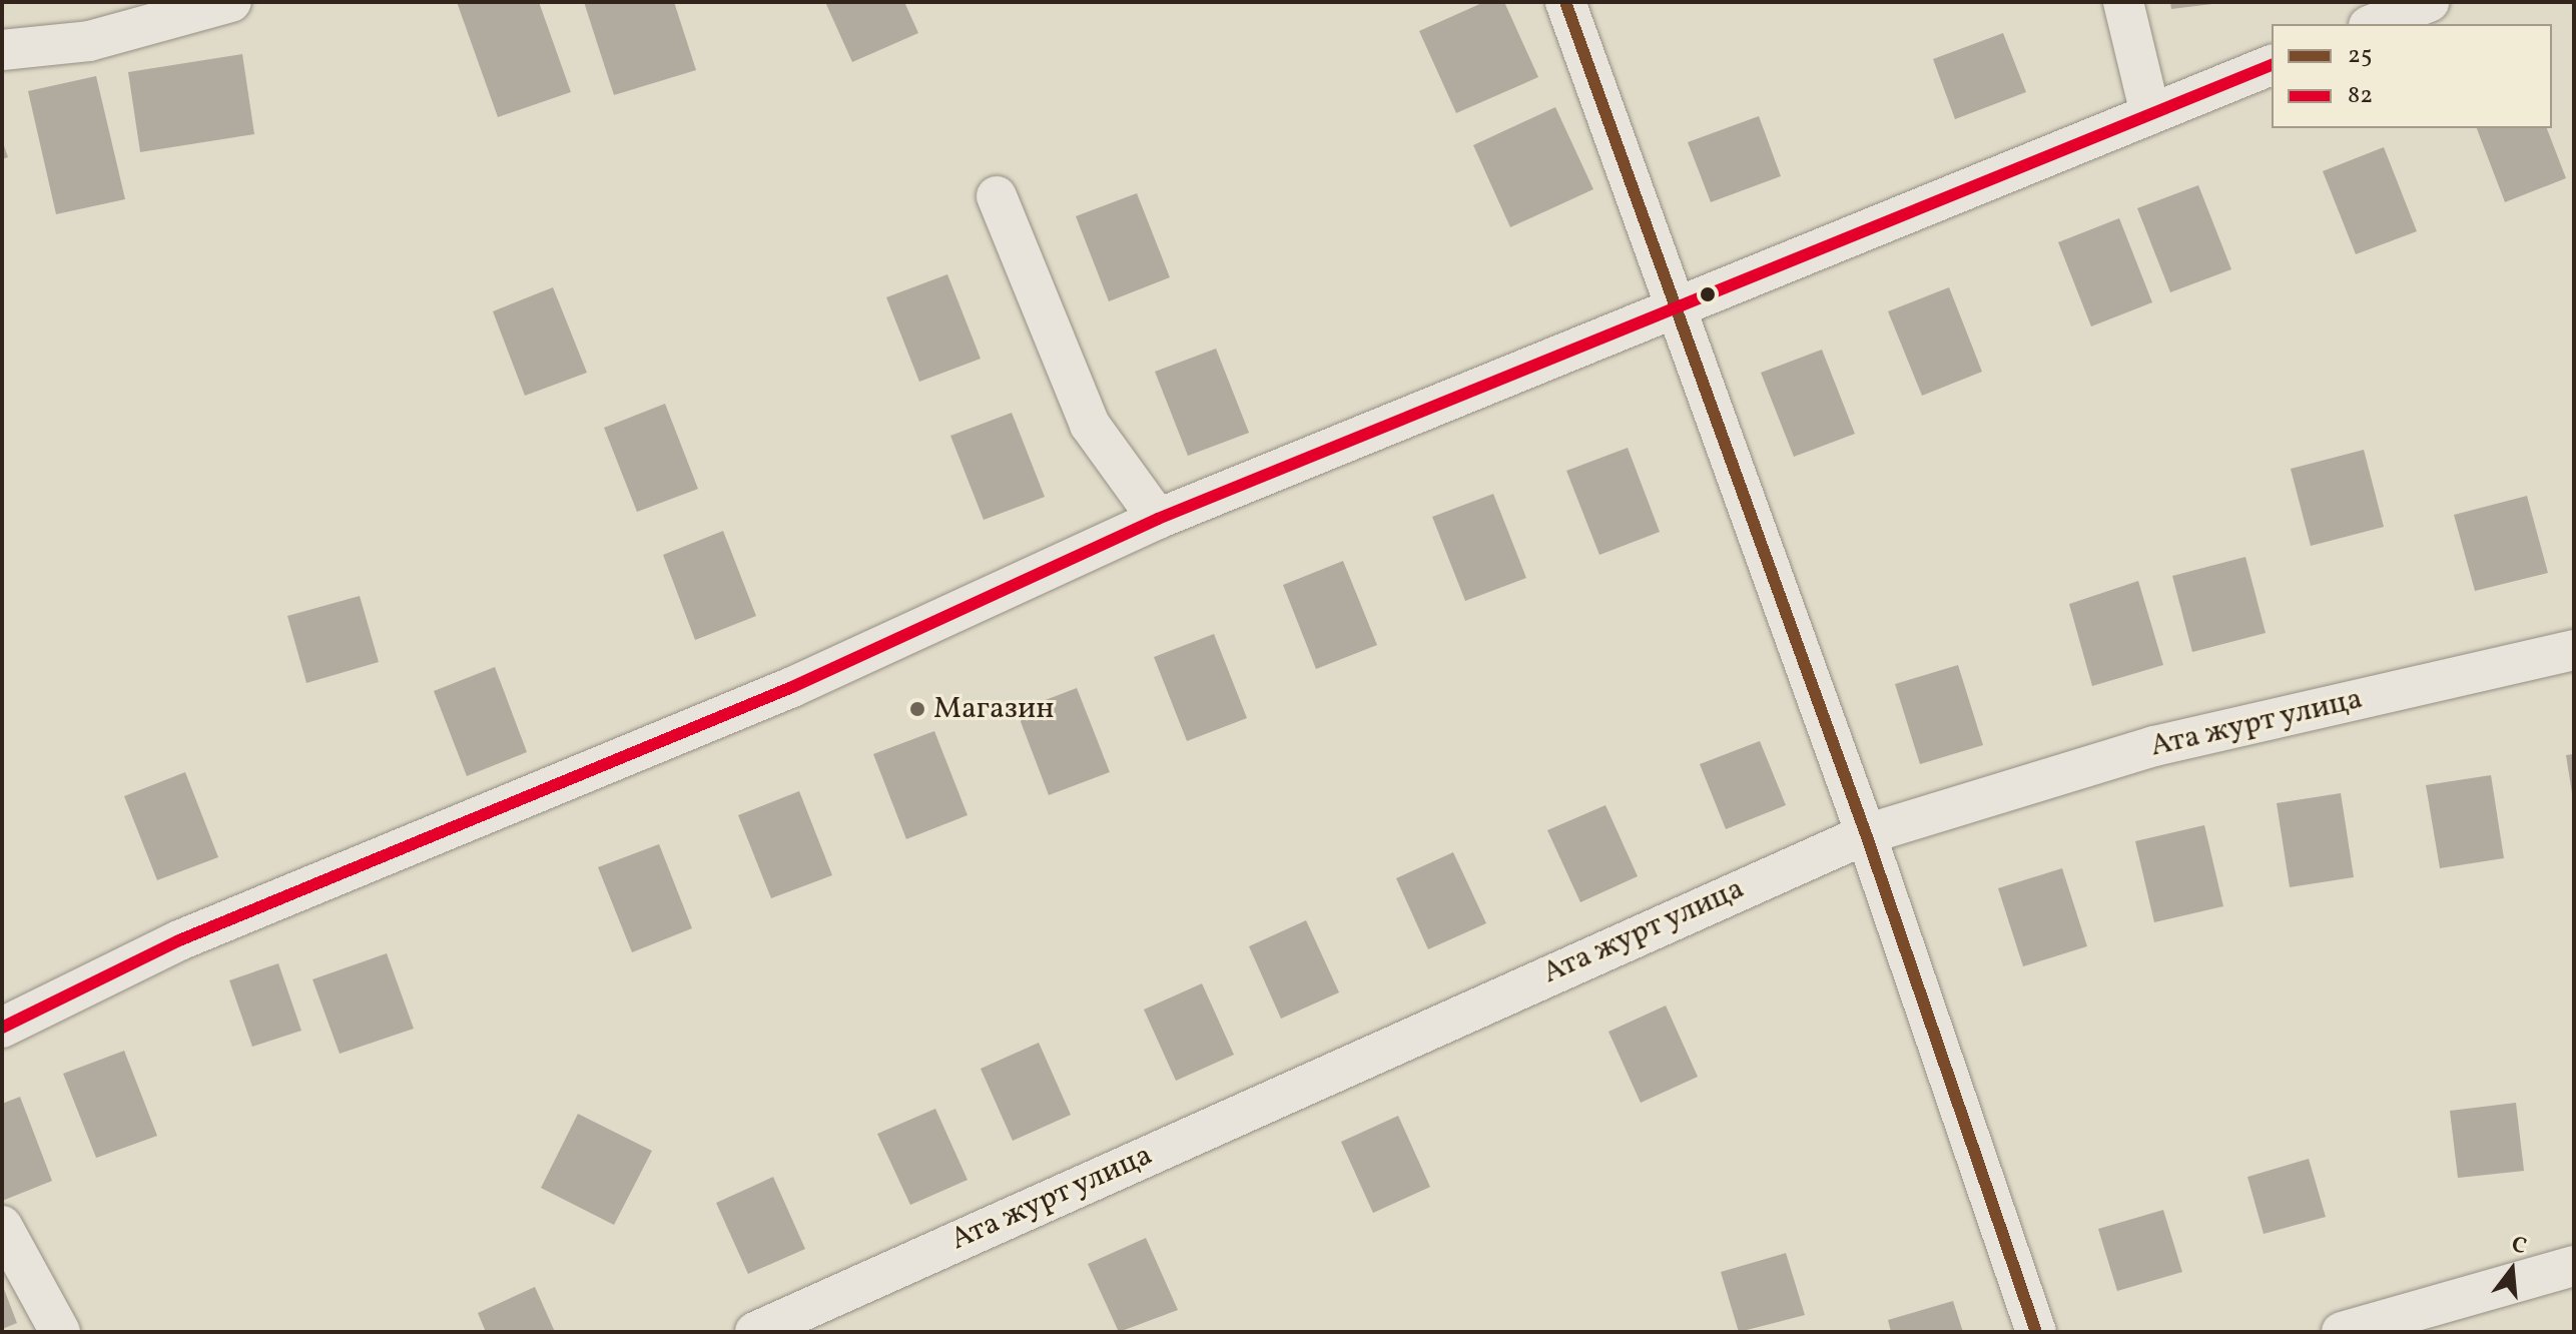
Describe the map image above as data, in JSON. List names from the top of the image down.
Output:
{
  "streets": {
    "street": ["Ата журт улица"]
  },
  "places": ["Магазин"],
  "lines": ["transit line 25", "transit line 82"],
  "legend": ["25", "82"],
  "north": "top"
}
